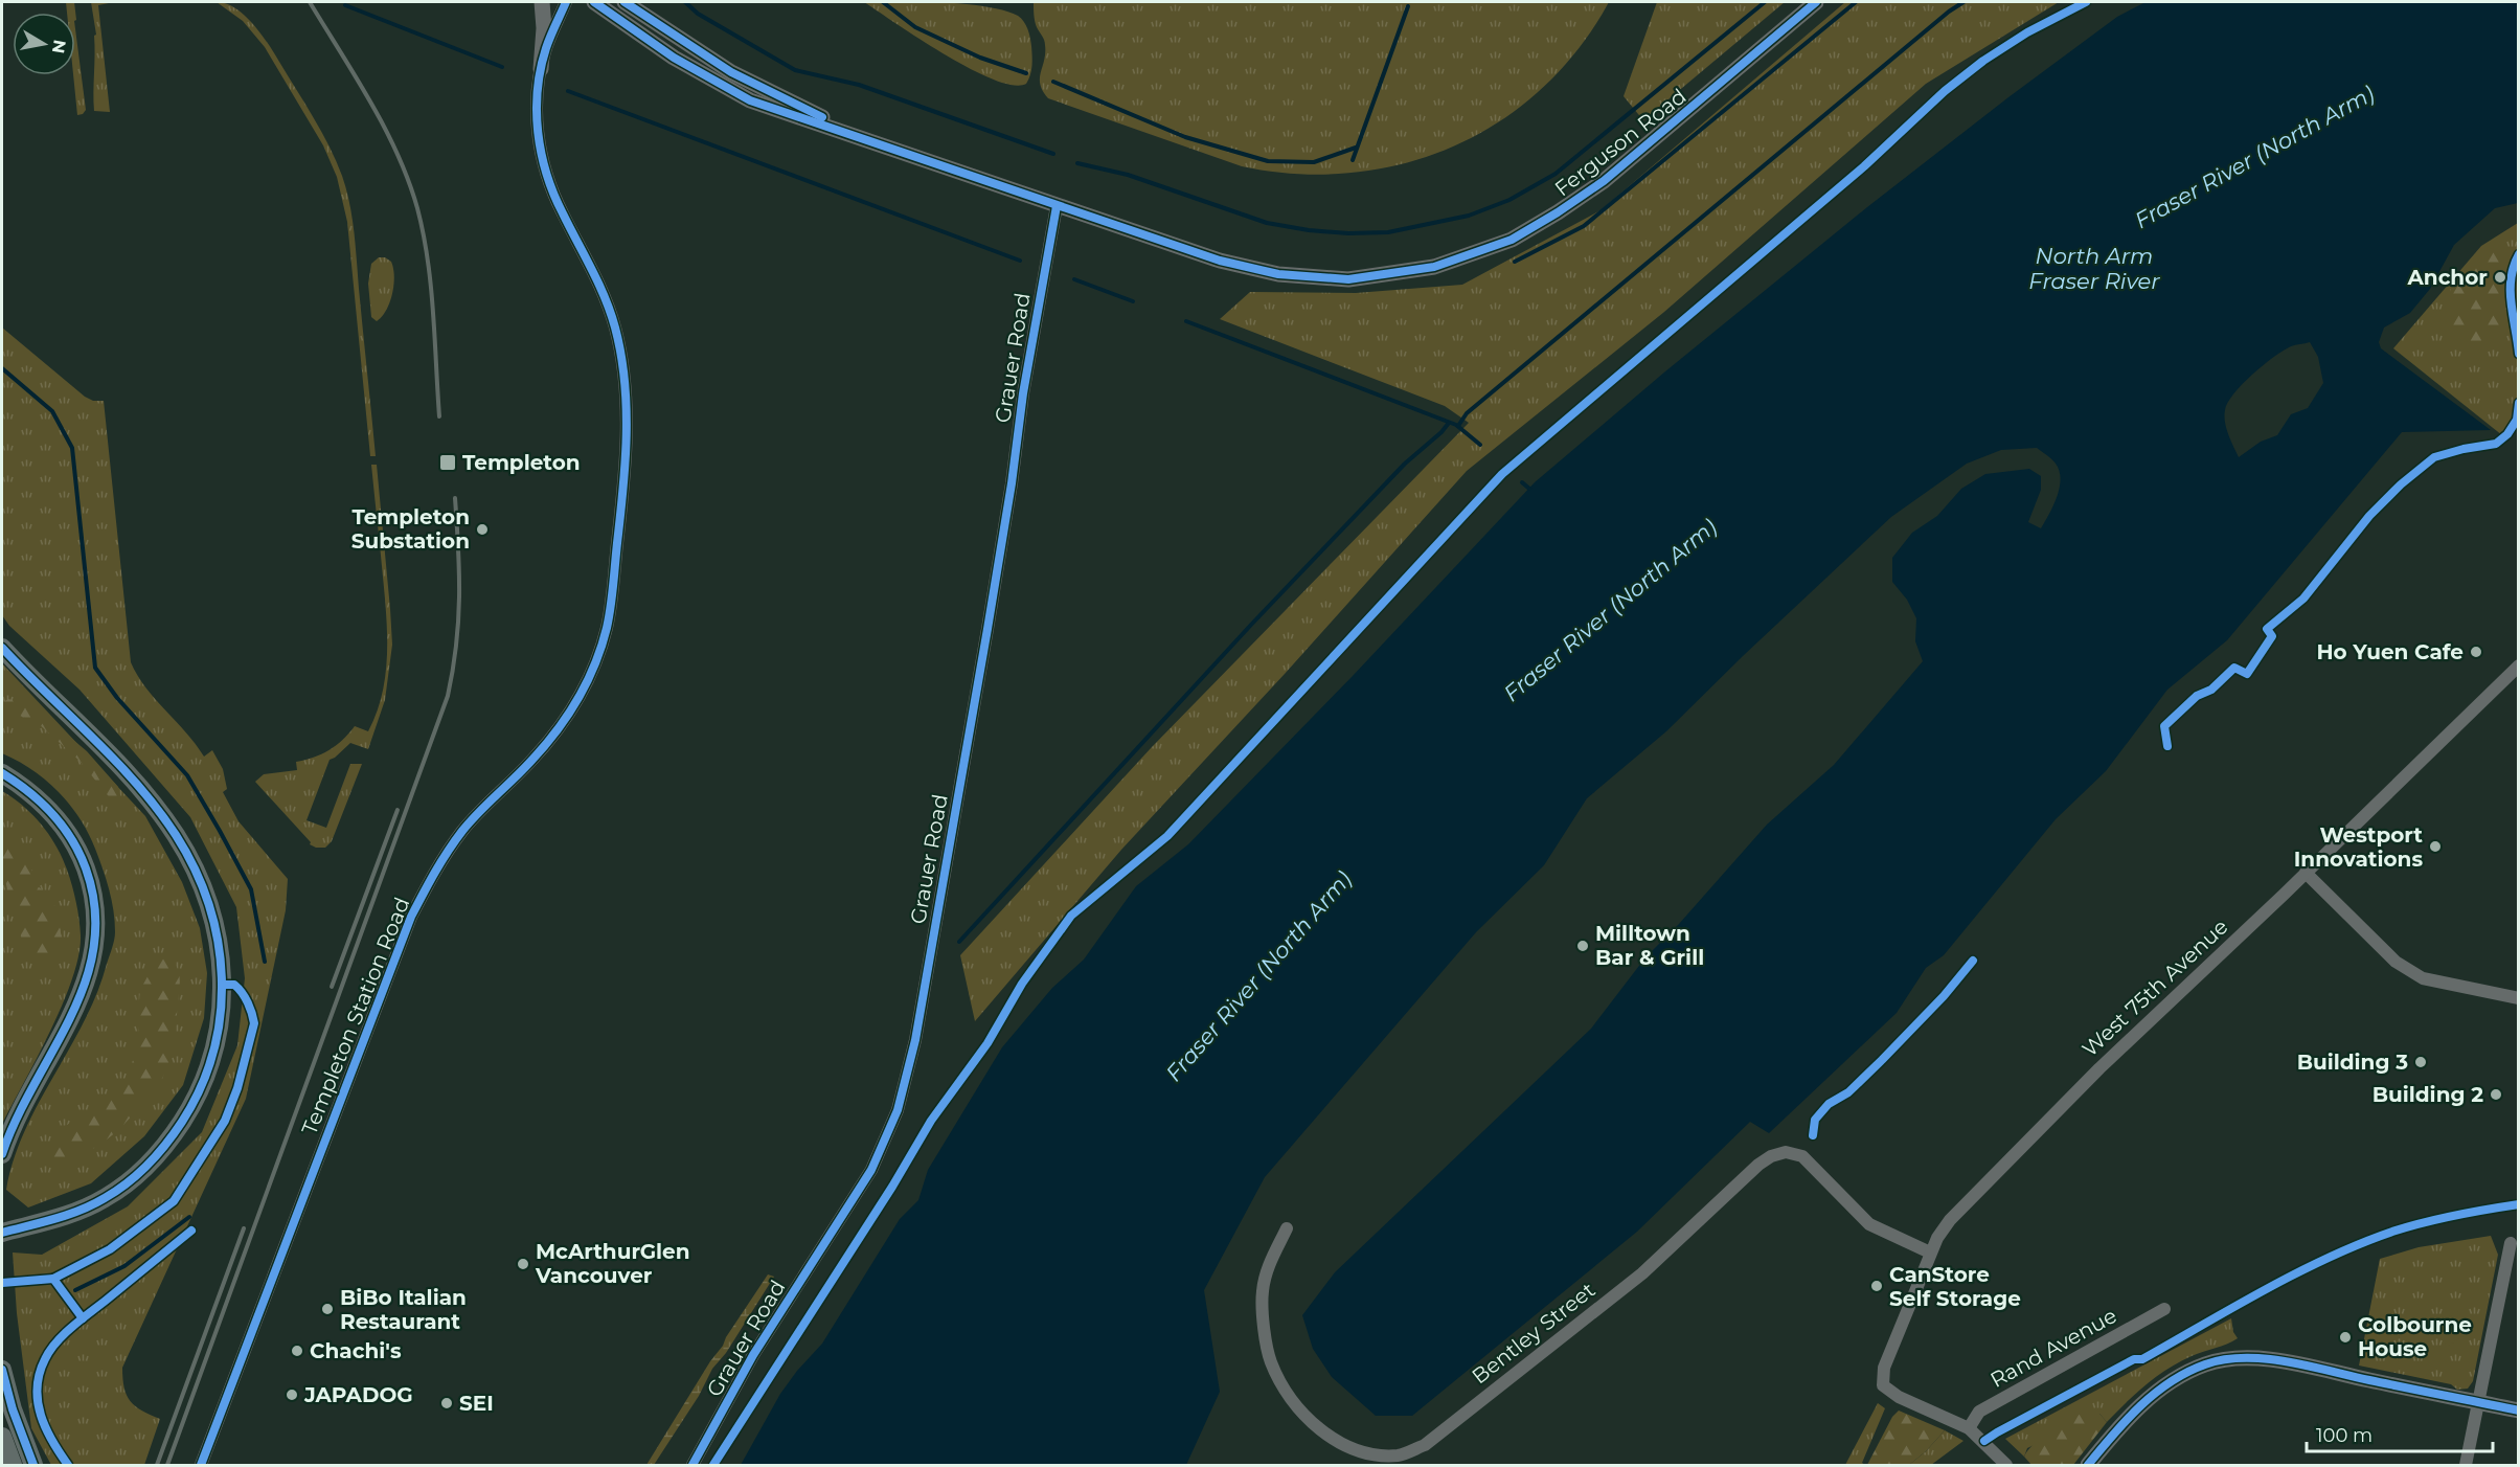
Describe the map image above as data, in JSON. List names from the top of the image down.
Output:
{
  "streets": {
    "street": [
      "Ferguson Road",
      "Grauer Road",
      "West 75th Avenue",
      "Templeton Station Road",
      "Bentley Street",
      "Rand Avenue"
    ]
  },
  "crossings": [
    ["Ferguson Road", "Grauer Road"],
    ["West 75th Avenue", "Bentley Street"],
    ["West 75th Avenue", "Rand Avenue"]
  ],
  "water": ["Fraser River (North Arm)", "North Arm Fraser River"],
  "places": {
    "other": [
      "Anchor",
      "Templeton Substation",
      "Ho Yuen Cafe",
      "Westport Innovations",
      "Milltown Bar & Grill",
      "Building 3",
      "Building 2",
      "McArthurGlen Vancouver",
      "CanStore Self Storage",
      "BiBo Italian Restaurant",
      "Colbourne House",
      "Chachi's",
      "JAPADOG",
      "SEI"
    ],
    "transit": ["Templeton"]
  },
  "scale_bar": "100 m",
  "north": "right"
}
